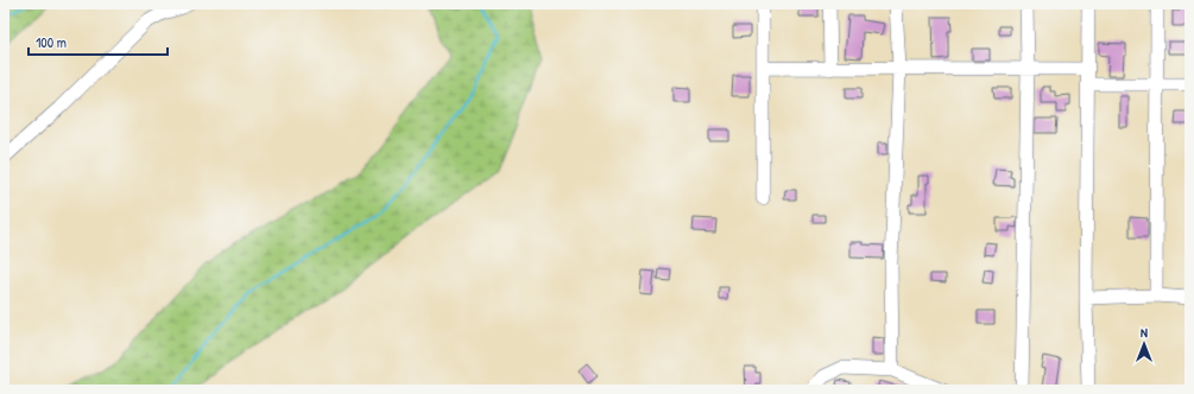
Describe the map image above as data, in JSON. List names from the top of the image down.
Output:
{
  "scale_bar": "100 m",
  "north": "top"
}
